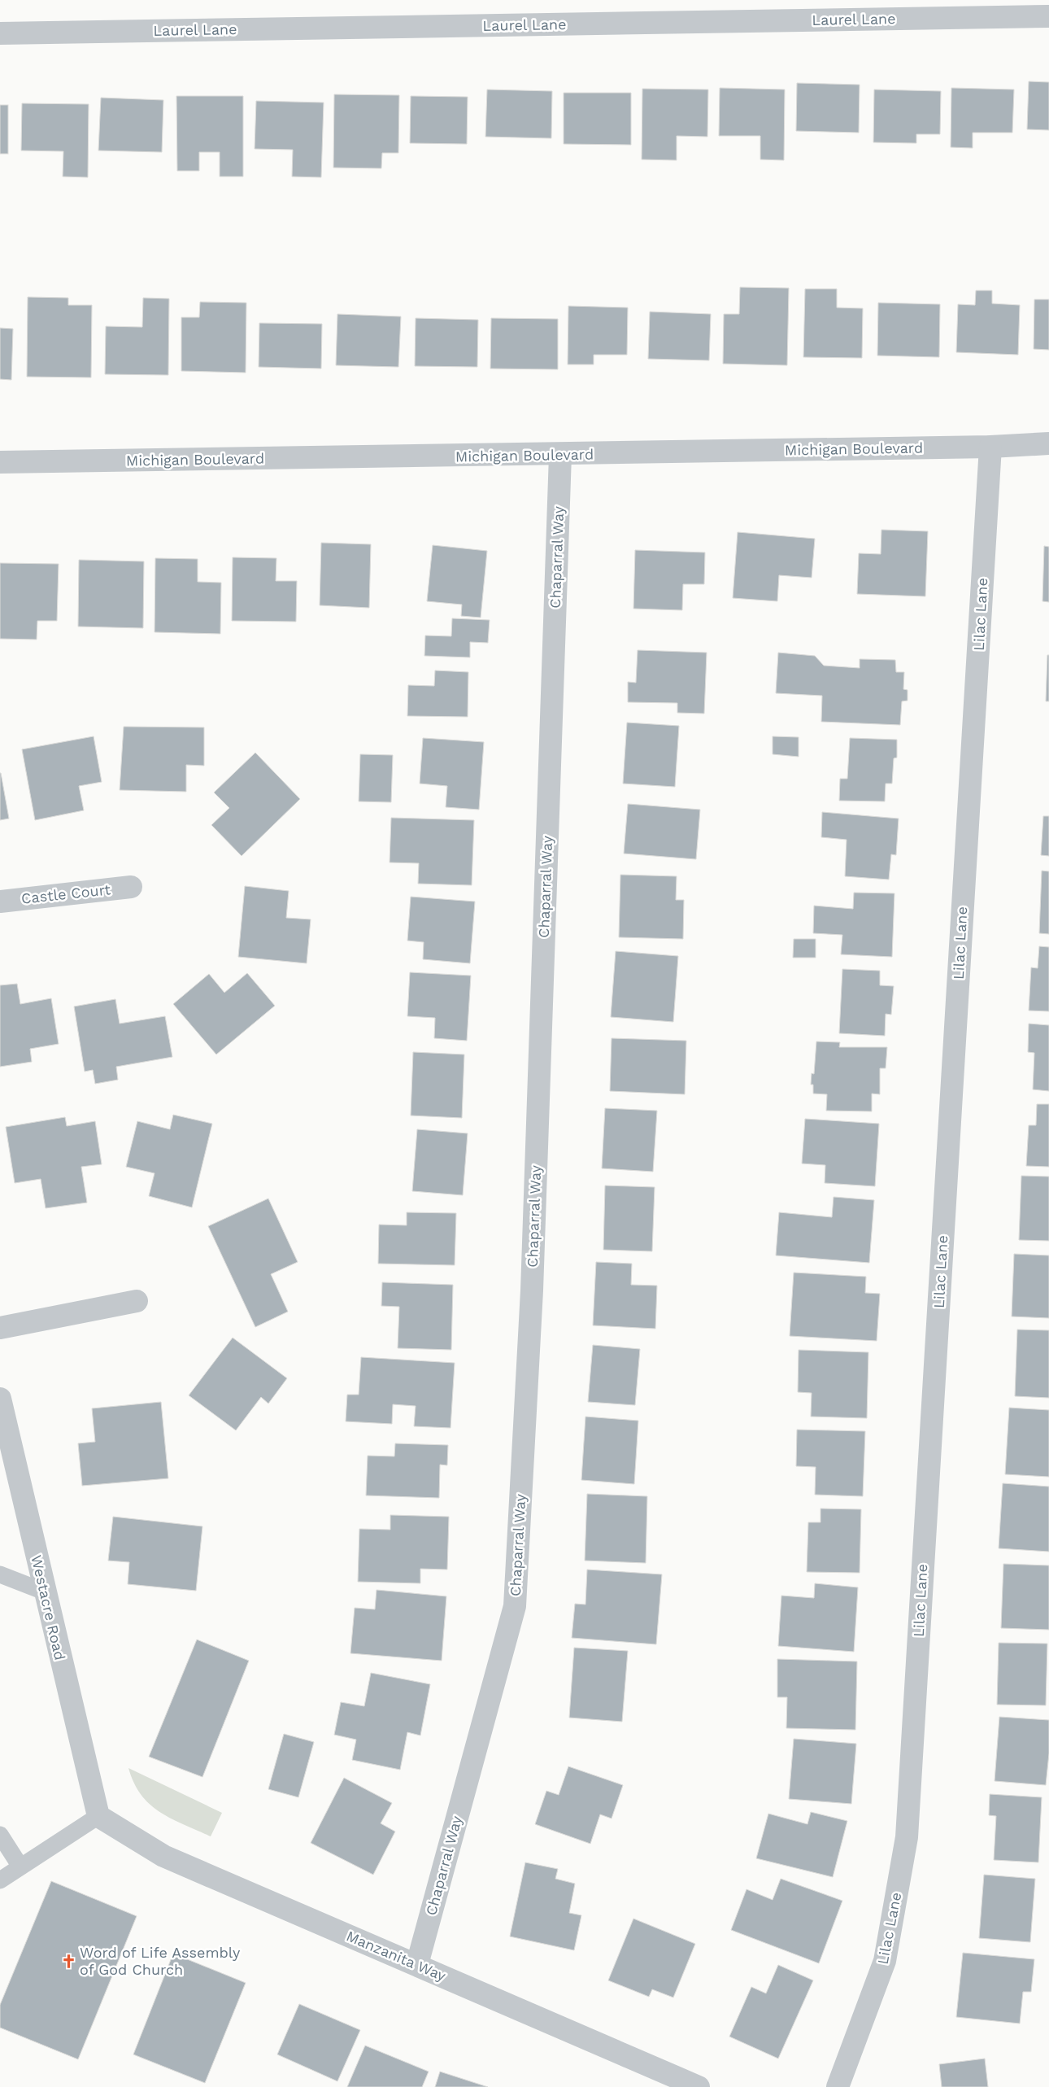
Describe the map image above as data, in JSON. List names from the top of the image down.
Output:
{
  "streets": {
    "street": [
      "Laurel Lane",
      "Michigan Boulevard",
      "Chaparral Way",
      "Lilac Lane",
      "Castle Court",
      "Westacre Road",
      "Manzanita Way"
    ]
  },
  "crossings": [
    ["Michigan Boulevard", "Chaparral Way"],
    ["Michigan Boulevard", "Lilac Lane"],
    ["Chaparral Way", "Manzanita Way"],
    ["Westacre Road", "Manzanita Way"]
  ],
  "places": {
    "church": ["Word of Life Assembly of God Church"]
  }
}
